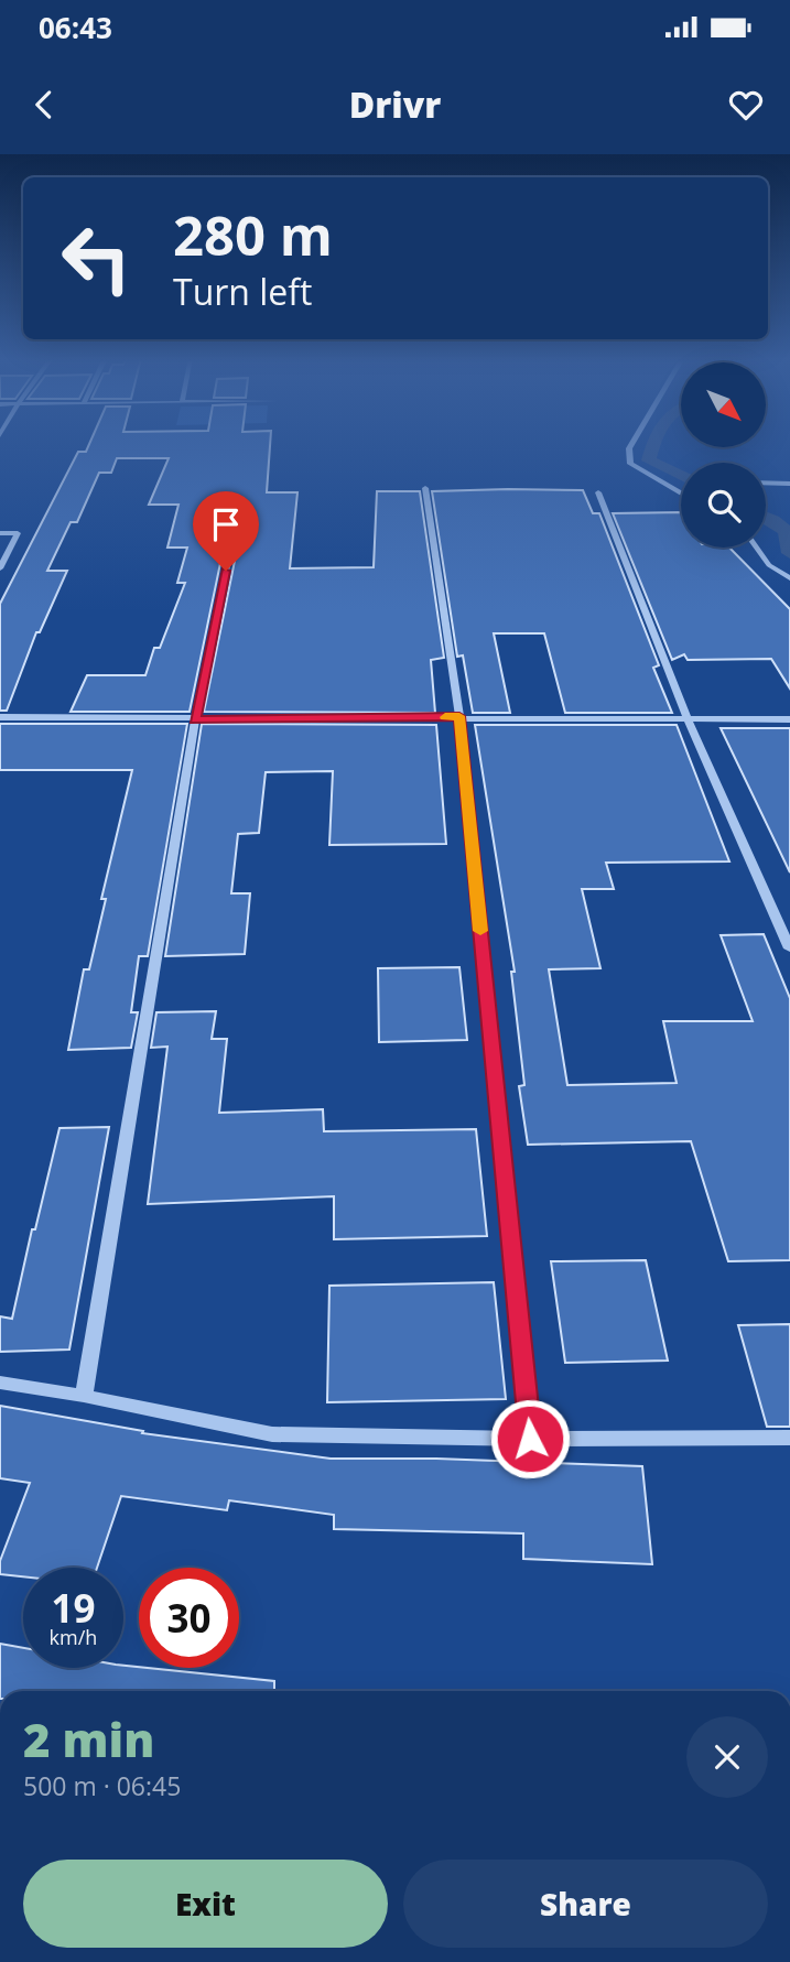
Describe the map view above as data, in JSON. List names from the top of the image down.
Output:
{
  "north": "bottom right",
  "page": {
    "status": "06:43",
    "header": "Drivr",
    "turn": ["280 m", "Turn left"],
    "speed": "19 km/h",
    "limit": "30",
    "heading": ["2 min", "500 m · 06:45"],
    "buttons": ["Exit", "Share"]
  }
}
